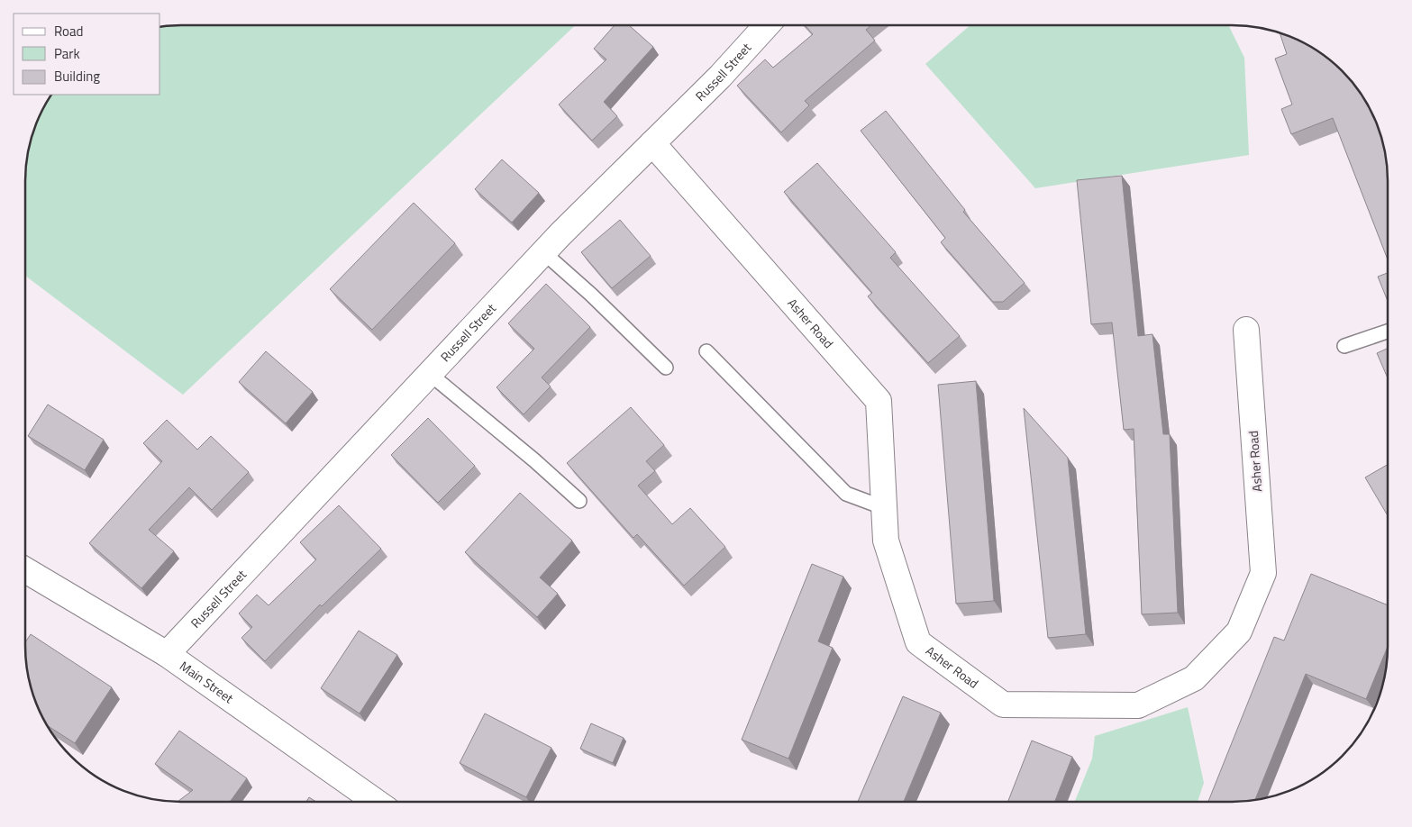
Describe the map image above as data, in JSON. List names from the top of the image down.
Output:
{
  "streets": {
    "street": ["Russell Street", "Asher Road", "Main Street"]
  },
  "crossings": [
    ["Russell Street", "Asher Road"],
    ["Russell Street", "Main Street"]
  ],
  "legend": ["Road", "Park", "Building"]
}
